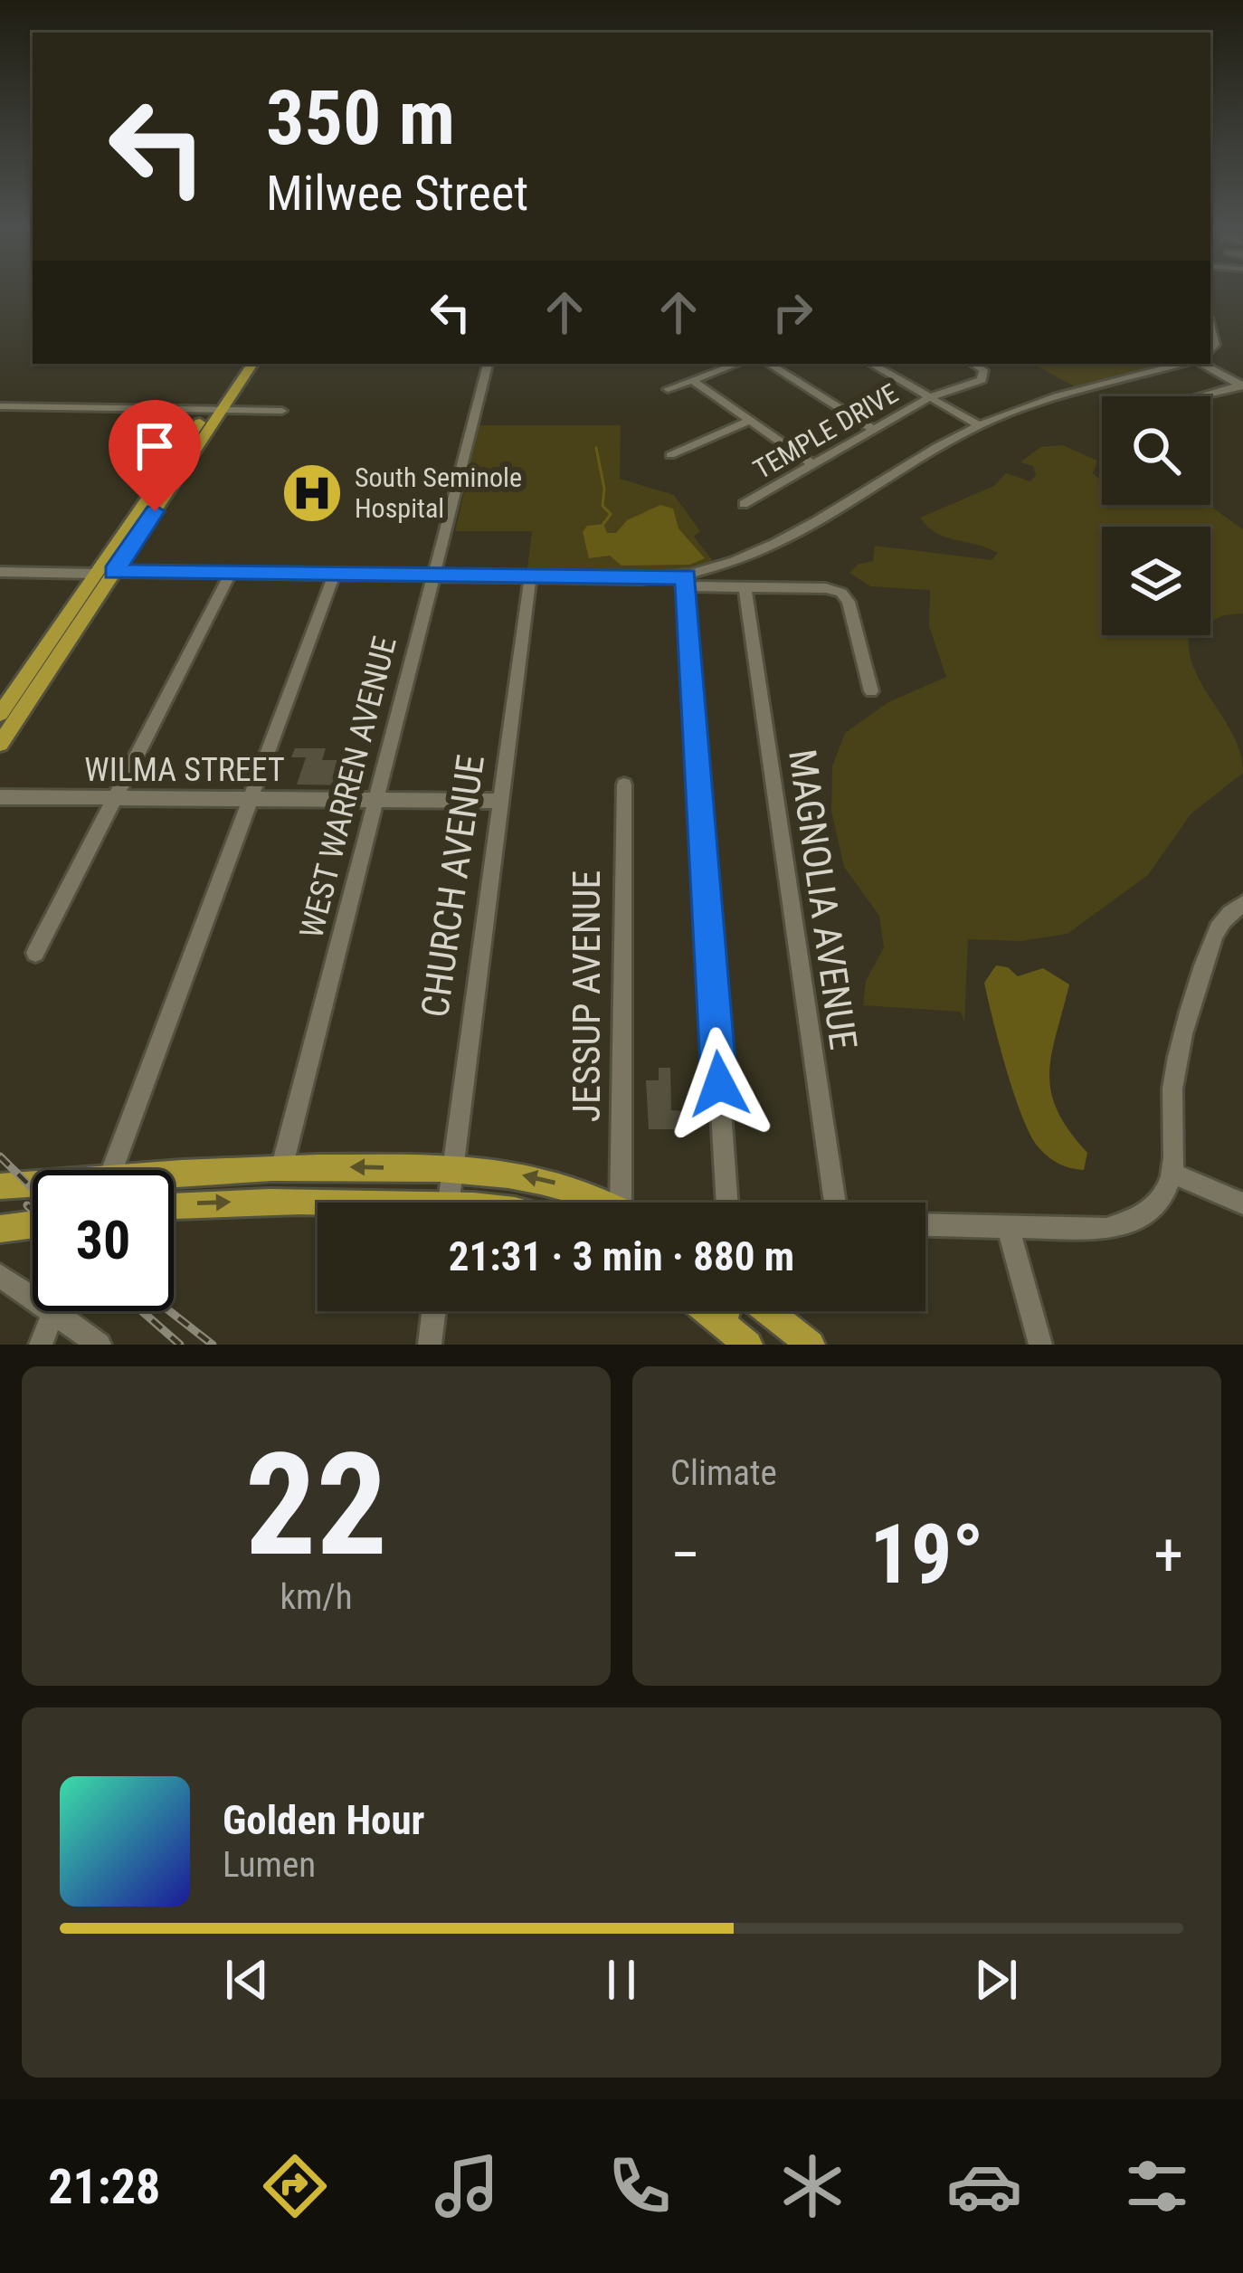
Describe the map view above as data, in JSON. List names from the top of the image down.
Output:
{
  "streets": {
    "street": [
      "TEMPLE DRIVE",
      "WILMA STREET",
      "WEST WARREN AVENUE",
      "CHURCH AVENUE",
      "MAGNOLIA AVENUE",
      "JESSUP AVENUE"
    ]
  },
  "crossings": [
    ["WILMA STREET", "WEST WARREN AVENUE"],
    ["WILMA STREET", "CHURCH AVENUE"]
  ],
  "places": {
    "hospital": ["South Seminole Hospital"]
  },
  "page": {
    "turn": ["350 m", "Milwee Street"],
    "limit": "30",
    "trip": "21:31 · 3 min · 880 m",
    "tile": [
      ["22", "km/h"],
      "Climate"
    ],
    "heat": ["−", "19°", "+"],
    "song": ["Golden Hour", "Lumen"],
    "tabs": "21:28"
  }
}
